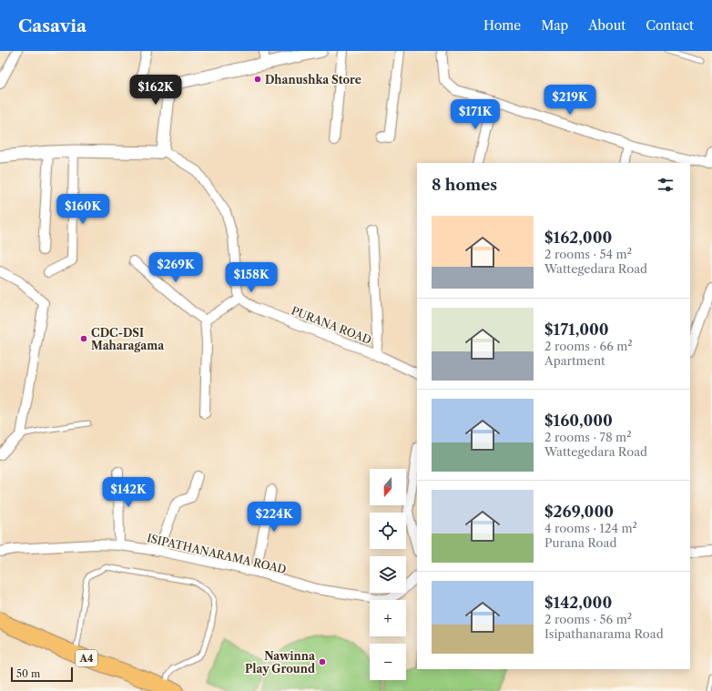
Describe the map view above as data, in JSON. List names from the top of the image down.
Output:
{
  "streets": {
    "highway": ["A4"],
    "street": ["PURANA ROAD", "ISIPATHANARAMA ROAD"]
  },
  "places": ["Dhanushka Store", "CDC-DSI Maharagama", "Nawinna Play Ground"],
  "scale_bar": "50 m",
  "north": "bottom",
  "page": {
    "header": "Casavia",
    "nav": [
      "Home",
      "Map",
      "About",
      "Contact"
    ],
    "price": [
      "$162K",
      "$219K",
      "$171K",
      "$160K",
      "$269K",
      "$158K",
      "$142K",
      "$224K"
    ],
    "heading": "8 homes",
    "list": [
      {
        "name": "$162,000",
        "note": "2 rooms · 54 m² · Wattegedara Road"
      },
      {
        "name": "$171,000",
        "note": "2 rooms · 66 m² · Apartment"
      },
      {
        "name": "$160,000",
        "note": "2 rooms · 78 m² · Wattegedara Road"
      },
      {
        "name": "$269,000",
        "note": "4 rooms · 124 m² · Purana Road"
      },
      {
        "name": "$142,000",
        "note": "2 rooms · 56 m² · Isipathanarama Road"
      }
    ],
    "map_buttons": ["+", "−"],
    "scale": "50 m"
  }
}
